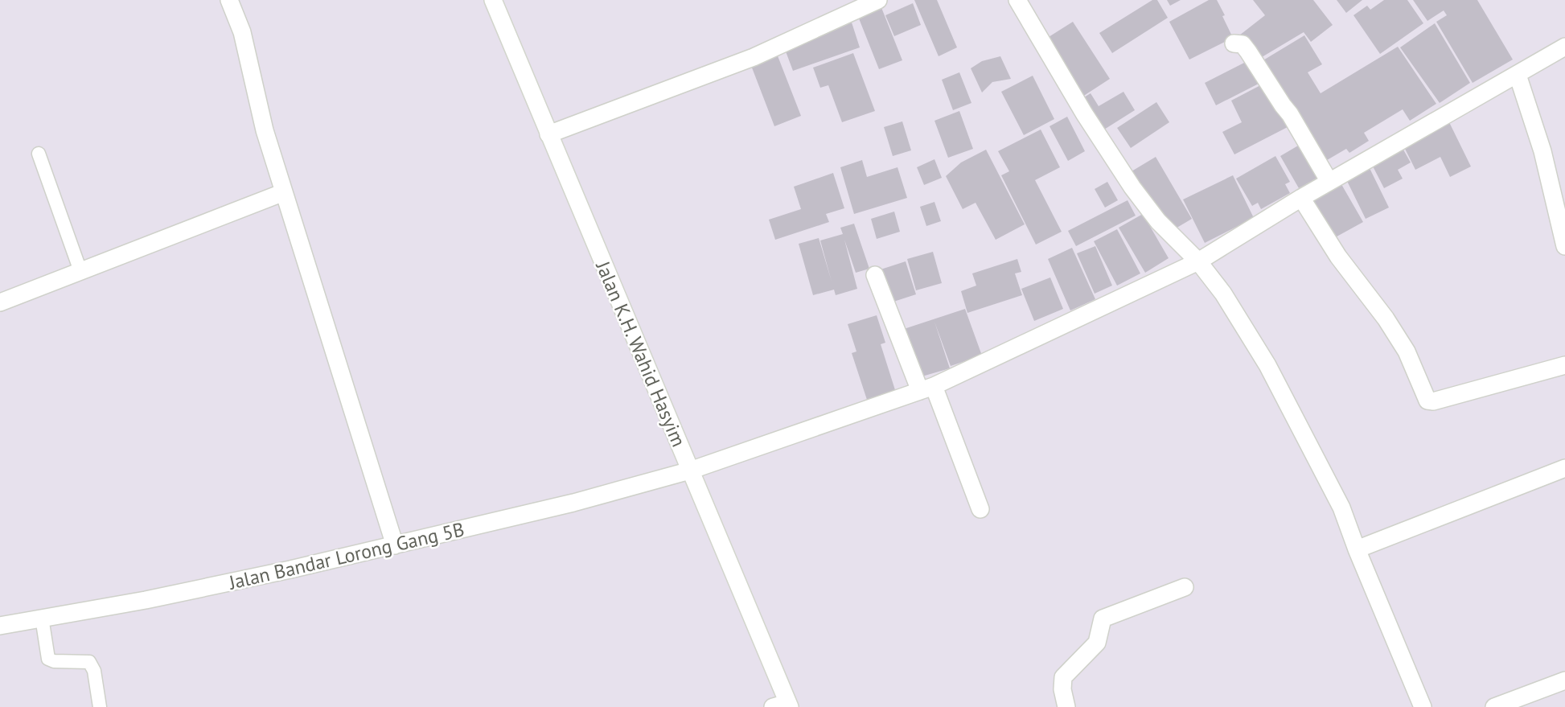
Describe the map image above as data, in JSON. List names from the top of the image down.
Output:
{
  "streets": {
    "street": ["Jalan K.H. Wahid Hasyim", "Jalan Bandar Lorong Gang 5B"]
  },
  "crossings": [
    ["Jalan K.H. Wahid Hasyim", "Jalan Bandar Lorong Gang 5B"]
  ]
}
